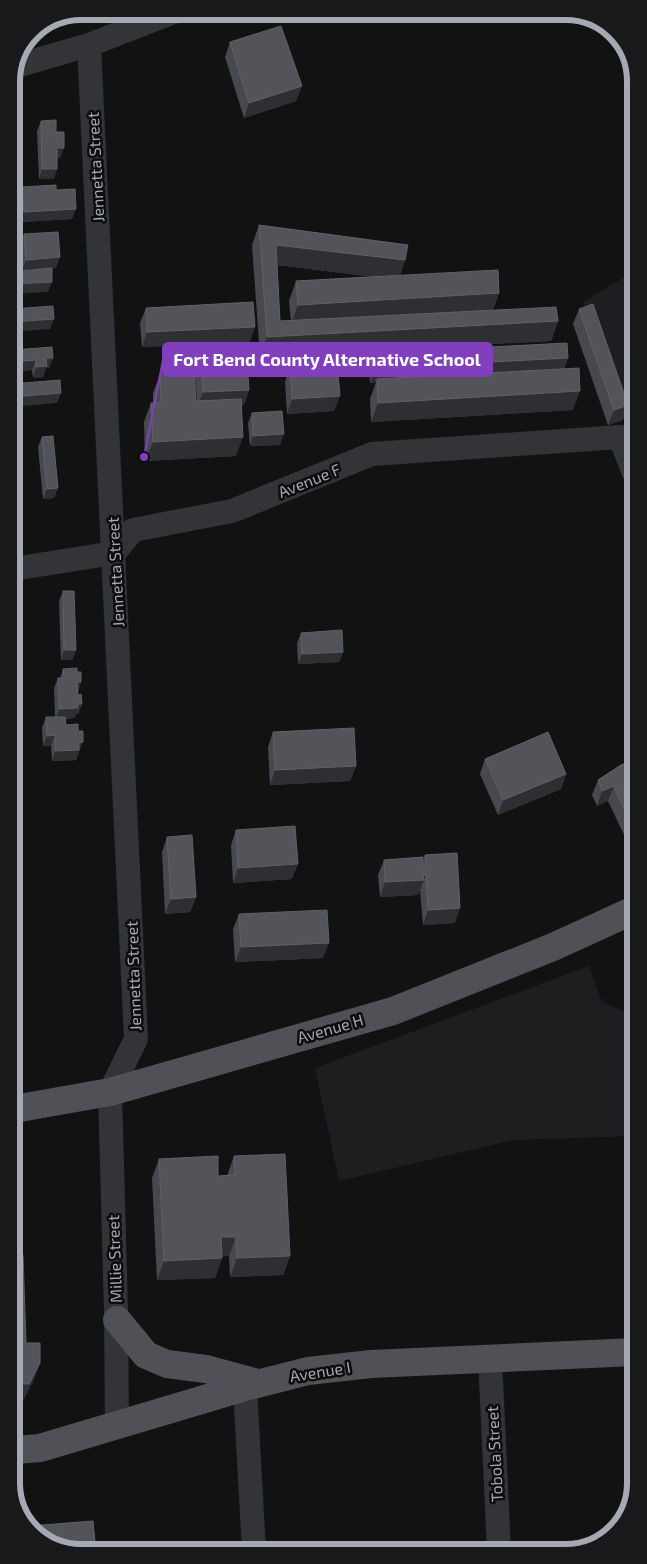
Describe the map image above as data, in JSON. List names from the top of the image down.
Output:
{
  "streets": {
    "main road": ["Avenue H", "Avenue I"],
    "street": [
      "Jennetta Street",
      "Avenue F",
      "Millie Street",
      "Tobola Street"
    ]
  },
  "crossings": [
    ["Jennetta Street", "Avenue F"],
    ["Jennetta Street", "Avenue H"],
    ["Jennetta Street", "Millie Street"],
    ["Avenue H", "Millie Street"],
    ["Millie Street", "Avenue I"],
    ["Avenue I", "Tobola Street"]
  ],
  "places": ["Fort Bend County Alternative School"]
}
